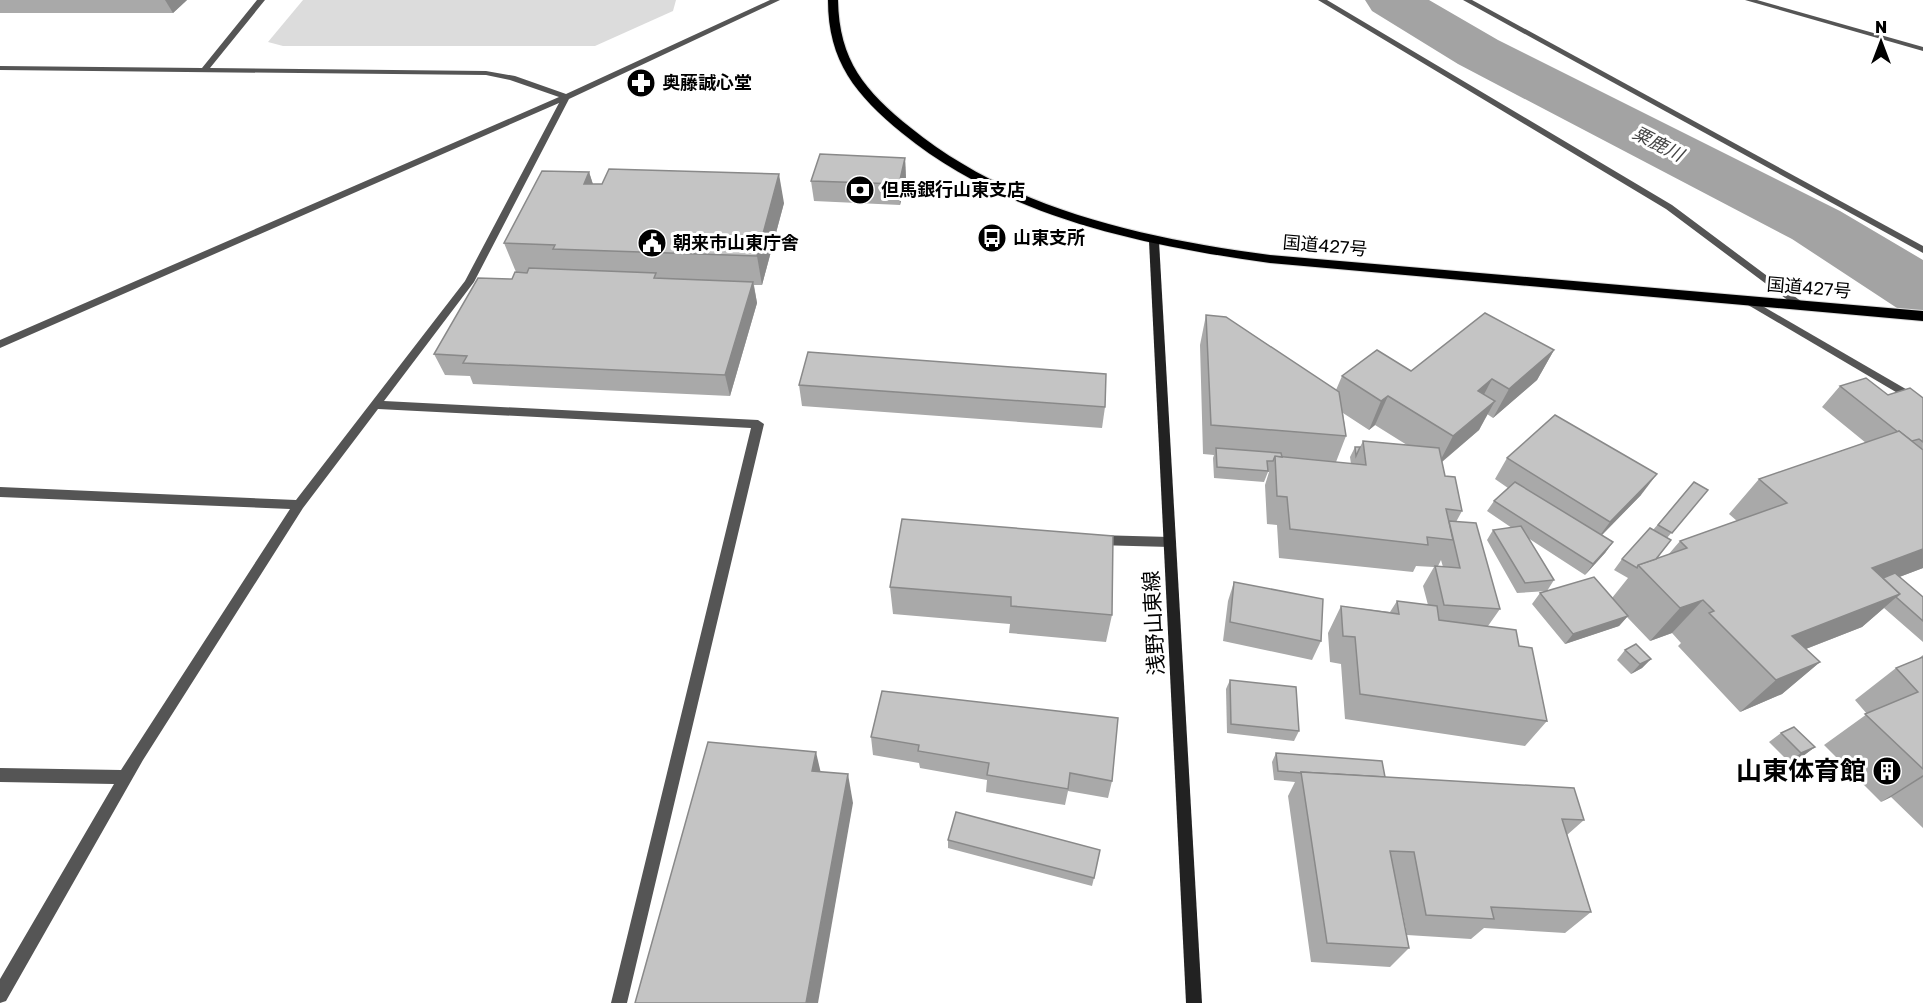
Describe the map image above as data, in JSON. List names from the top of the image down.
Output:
{
  "streets": {
    "highway": ["国道427号"],
    "main road": ["浅野山東線"]
  },
  "crossings": [
    ["国道427号", "浅野山東線"]
  ],
  "water": ["粟鹿川"],
  "places": {
    "pharmacy": ["奥藤誠心堂"],
    "bank": ["但馬銀行山東支店"],
    "bus stop": ["山東支所"],
    "public building": ["朝来市山東庁舎"],
    "building": ["山東体育館"]
  },
  "north": "top"
}
